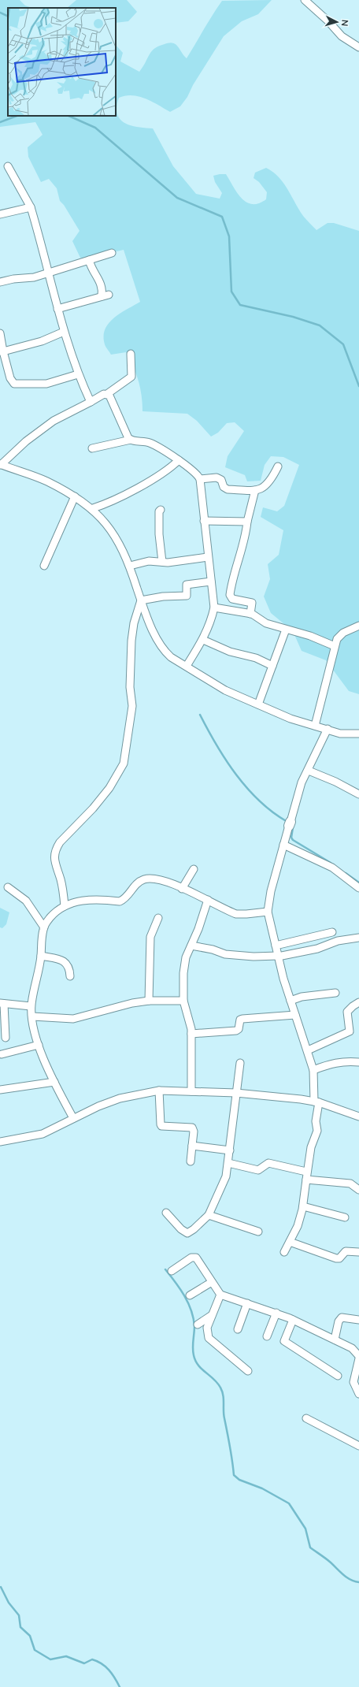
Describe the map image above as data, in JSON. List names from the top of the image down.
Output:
{
  "north": "right"
}
